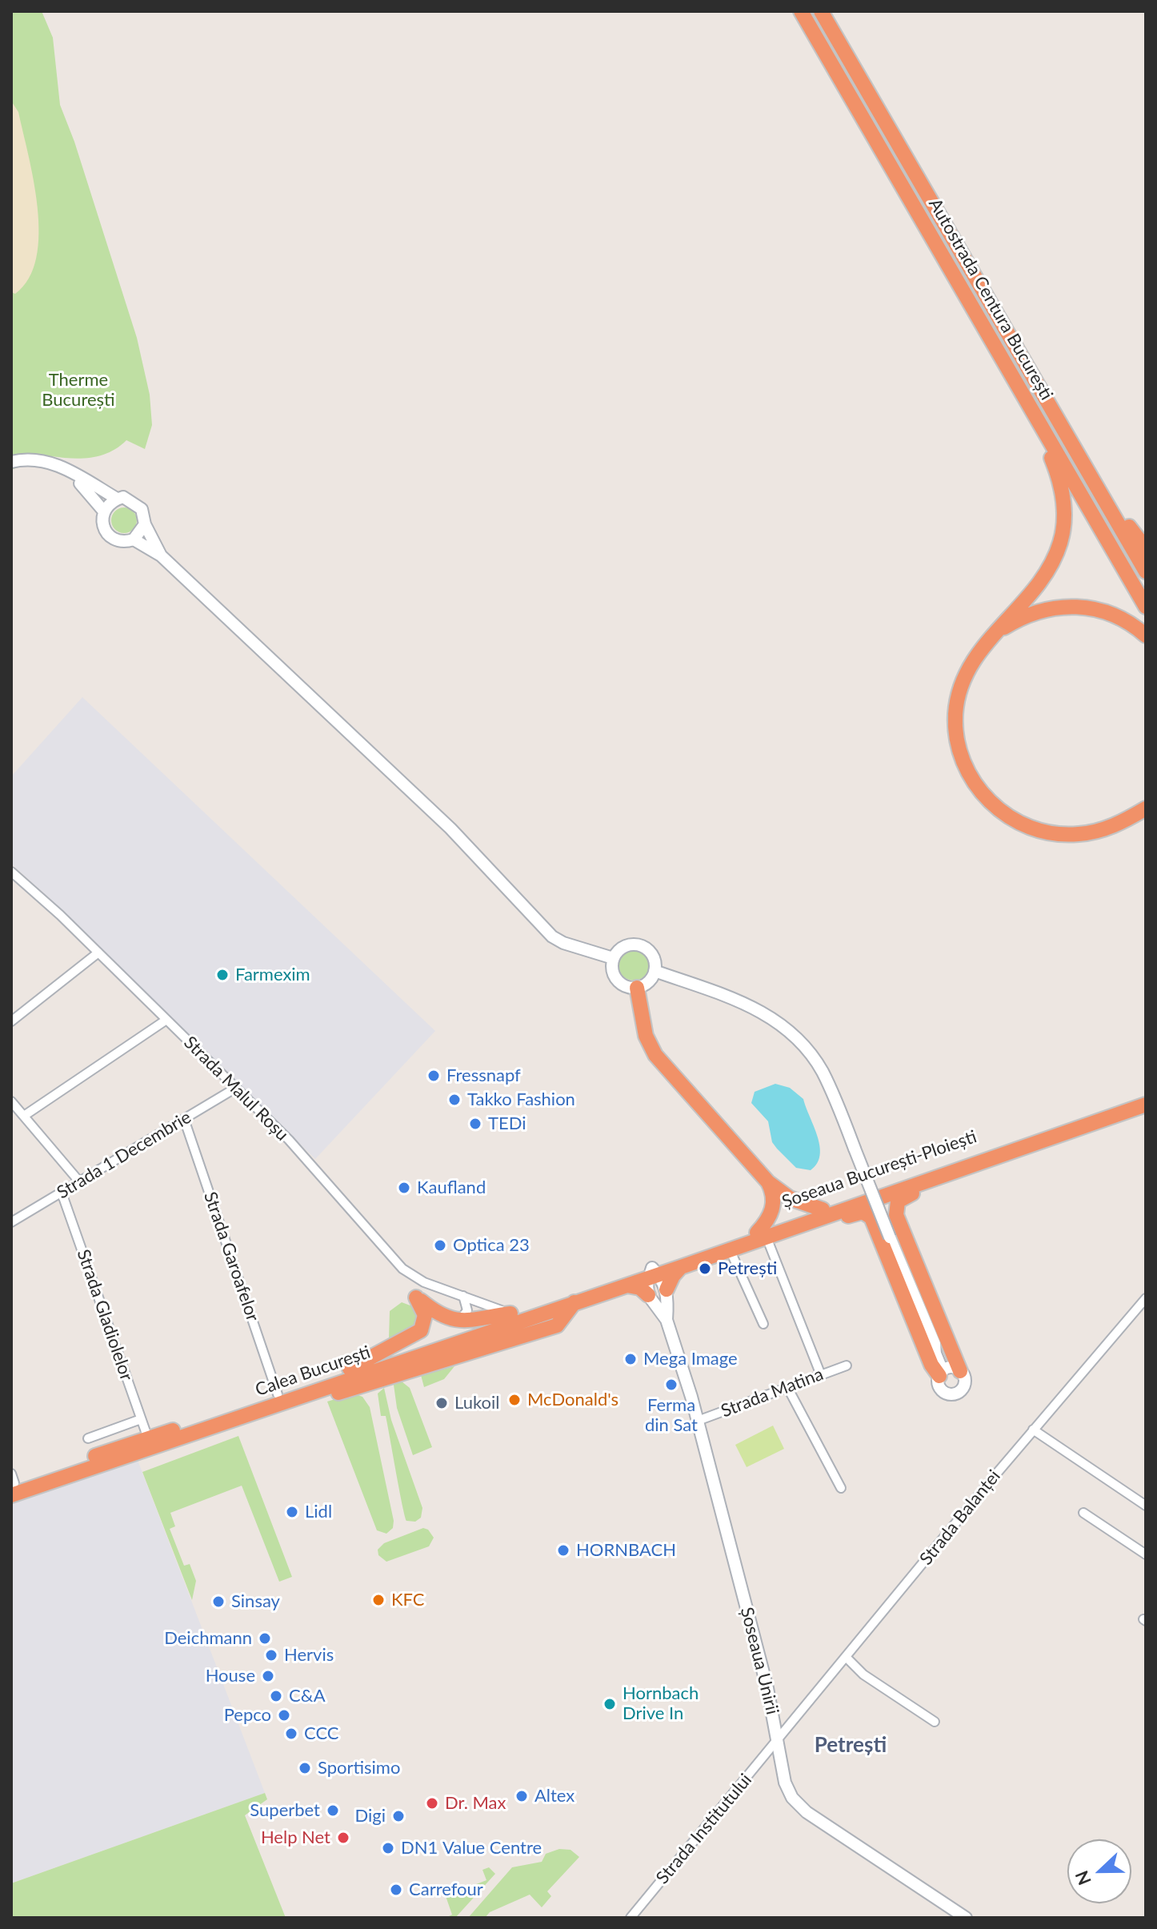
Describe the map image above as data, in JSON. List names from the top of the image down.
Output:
{
  "streets": {
    "highway": ["Autostrada Centura București", "Șoseaua București-Ploiești", "Calea București"],
    "street": [
      "Strada Malul Roșu",
      "Strada 1 Decembrie",
      "Strada Garoafelor",
      "Strada Gladiolelor",
      "Strada Matina",
      "Strada Balanței",
      "Șoseaua Unirii",
      "Strada Institutului"
    ]
  },
  "crossings": [
    ["Strada Malul Roșu", "Strada 1 Decembrie"],
    ["Strada Malul Roșu", "Calea București"],
    ["Strada 1 Decembrie", "Strada Garoafelor"],
    ["Strada 1 Decembrie", "Strada Gladiolelor"],
    ["Șoseaua București-Ploiești", "Calea București"],
    ["Strada Garoafelor", "Calea București"],
    ["Strada Gladiolelor", "Calea București"],
    ["Strada Matina", "Șoseaua Unirii"],
    ["Strada Balanței", "Șoseaua Unirii"],
    ["Strada Balanței", "Strada Institutului"],
    ["Șoseaua Unirii", "Strada Institutului"]
  ],
  "districts": ["Petrești"],
  "parks": ["Therme București"],
  "places": [
    "Farmexim",
    "Fressnapf",
    "Takko Fashion",
    "TEDi",
    "Kaufland",
    "Optica 23",
    "Petrești",
    "Mega Image",
    "Ferma din Sat",
    "McDonald's",
    "Lukoil",
    "Lidl",
    "HORNBACH",
    "KFC",
    "Sinsay",
    "Deichmann",
    "Hervis",
    "House",
    "C&A",
    "Hornbach Drive In",
    "Pepco",
    "CCC",
    "Sportisimo",
    "Altex",
    "Dr. Max",
    "Superbet",
    "Digi",
    "Help Net",
    "DN1 Value Centre",
    "Carrefour"
  ],
  "north": "left"
}
